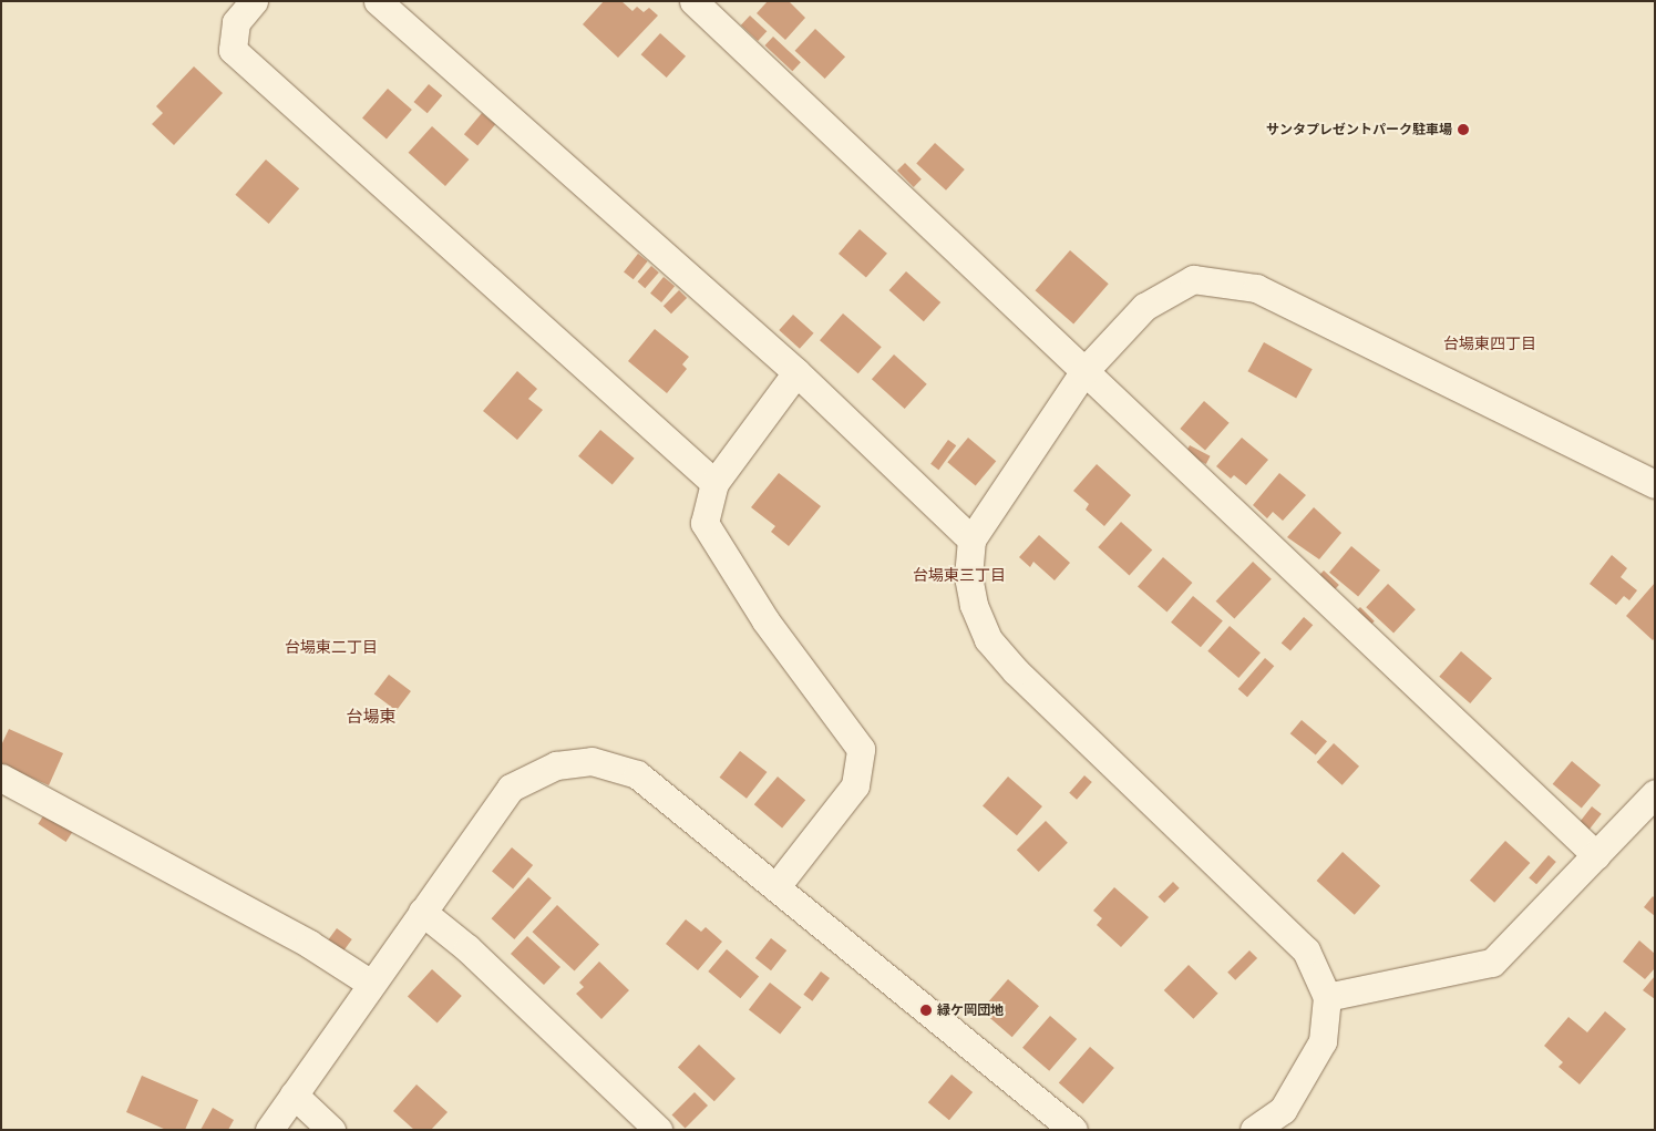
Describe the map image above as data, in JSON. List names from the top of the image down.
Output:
{
  "districts": [
    "台場東四丁目",
    "台場東三丁目",
    "台場東二丁目",
    "台場東"
  ],
  "places": ["サンタプレゼントパーク駐車場", "緑ケ岡団地"]
}
